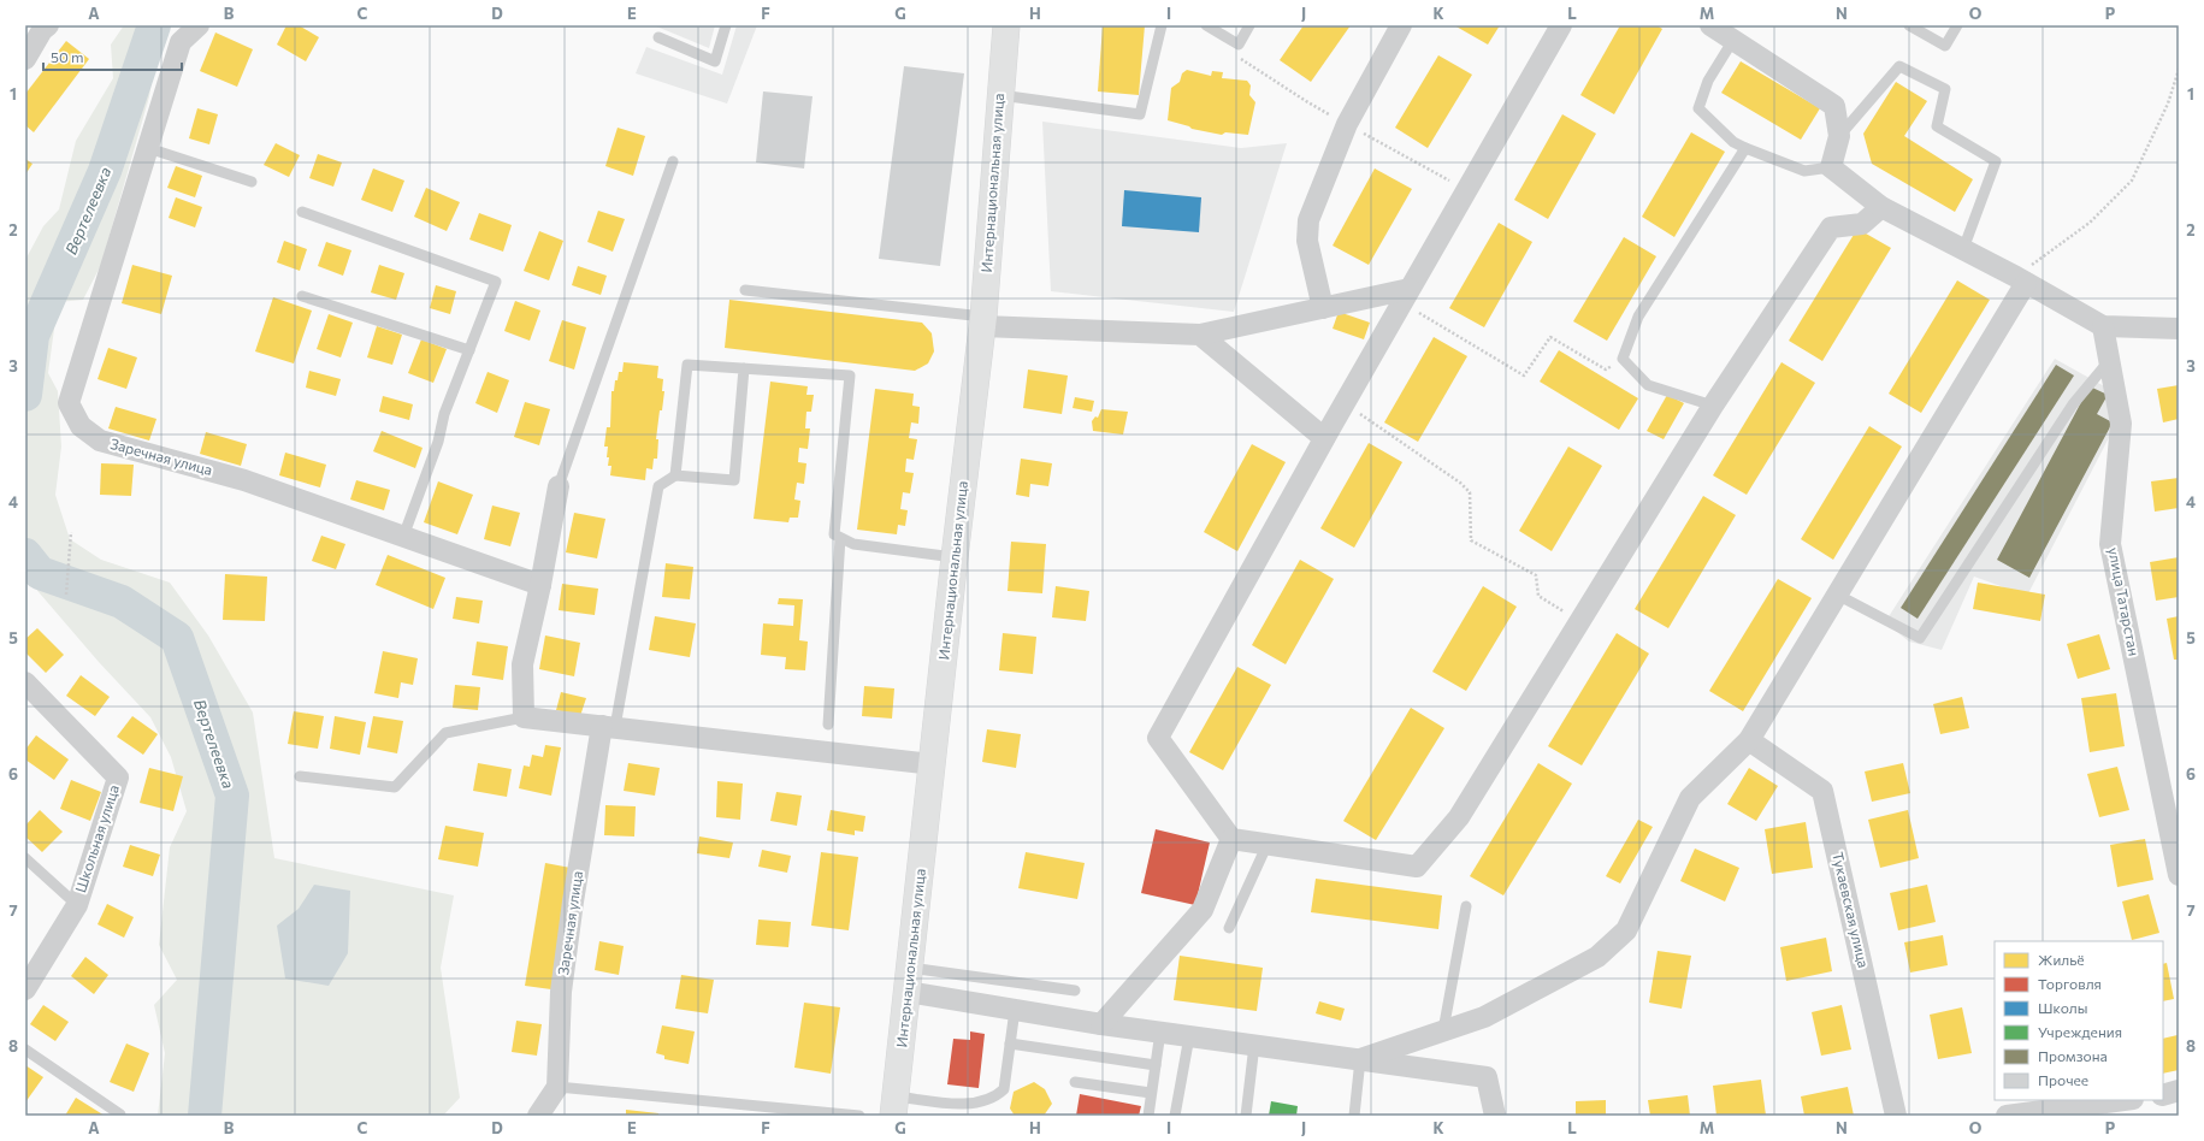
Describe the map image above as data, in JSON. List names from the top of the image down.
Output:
{
  "streets": {
    "street": [
      "Интернациональная улица",
      "Заречная улица",
      "улица Татарстан",
      "Школьная улица",
      "Тукаевская улица"
    ]
  },
  "water": ["Вертелеевка"],
  "legend": [
    "Жильё",
    "Торговля",
    "Школы",
    "Учреждения",
    "Промзона",
    "Прочее"
  ],
  "scale_bar": "50 m",
  "grid": {
    "columns": [
      "A",
      "B",
      "C",
      "D",
      "E",
      "F",
      "G",
      "H",
      "I",
      "J",
      "K",
      "L",
      "M",
      "N",
      "O",
      "P"
    ],
    "rows": [
      "1",
      "2",
      "3",
      "4",
      "5",
      "6",
      "7",
      "8"
    ]
  }
}
